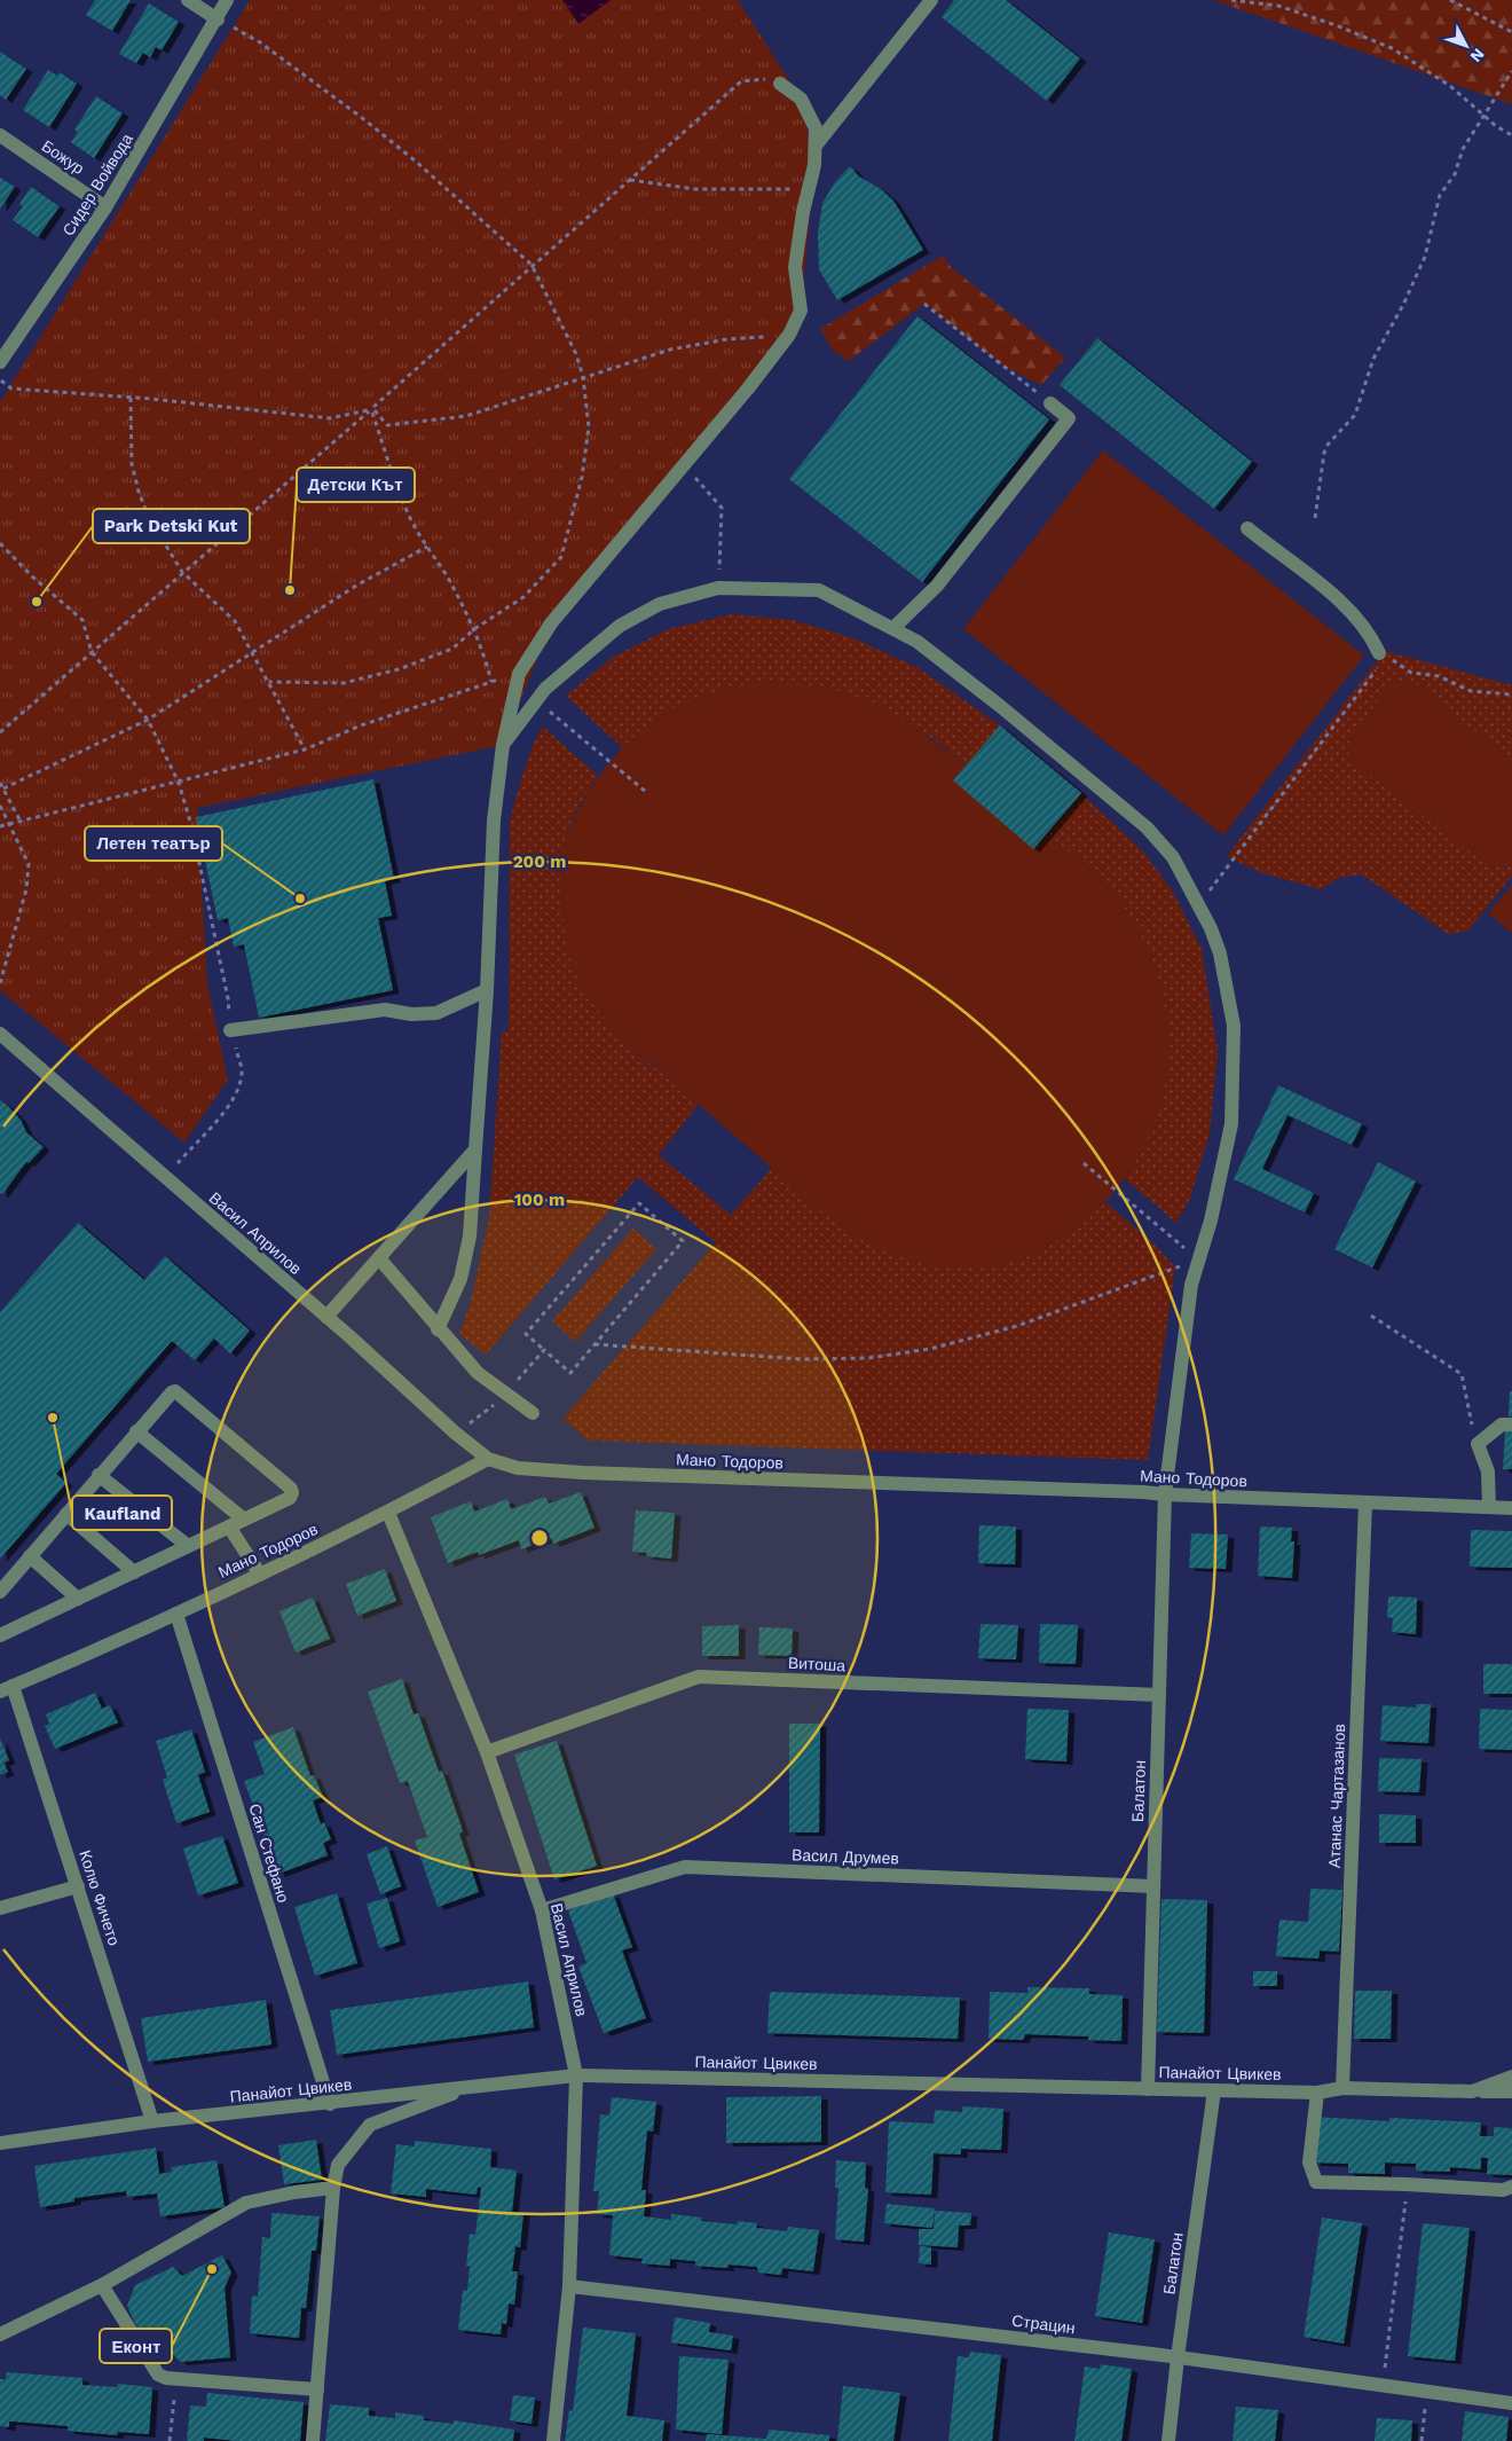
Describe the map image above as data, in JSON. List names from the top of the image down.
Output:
{
  "streets": {
    "street": [
      "Божур",
      "Сидер Войвода",
      "Васил Априлов",
      "Мано Тодоров",
      "Витоша",
      "Балатон",
      "Атанас Чартазанов",
      "Сан Стефано",
      "Васил Друмев",
      "Колю Фичето",
      "Панайот Цвикев",
      "Страцин"
    ]
  },
  "crossings": [
    ["Божур", "Сидер Войвода"],
    ["Васил Априлов", "Мано Тодоров"],
    ["Васил Априлов", "Витоша"],
    ["Васил Априлов", "Васил Друмев"],
    ["Васил Априлов", "Панайот Цвикев"],
    ["Васил Априлов", "Страцин"],
    ["Мано Тодоров", "Балатон"],
    ["Мано Тодоров", "Атанас Чартазанов"],
    ["Мано Тодоров", "Сан Стефано"],
    ["Мано Тодоров", "Колю Фичето"],
    ["Витоша", "Балатон"],
    ["Балатон", "Васил Друмев"],
    ["Балатон", "Панайот Цвикев"],
    ["Балатон", "Страцин"],
    ["Атанас Чартазанов", "Панайот Цвикев"],
    ["Сан Стефано", "Панайот Цвикев"],
    ["Колю Фичето", "Панайот Цвикев"]
  ],
  "places": [
    "Детски Кът",
    "Park Detski Kut",
    "Летен театър",
    "Kaufland",
    "Еконт"
  ],
  "north": "bottom right",
  "rings": ["200 m", "100 m"]
}
